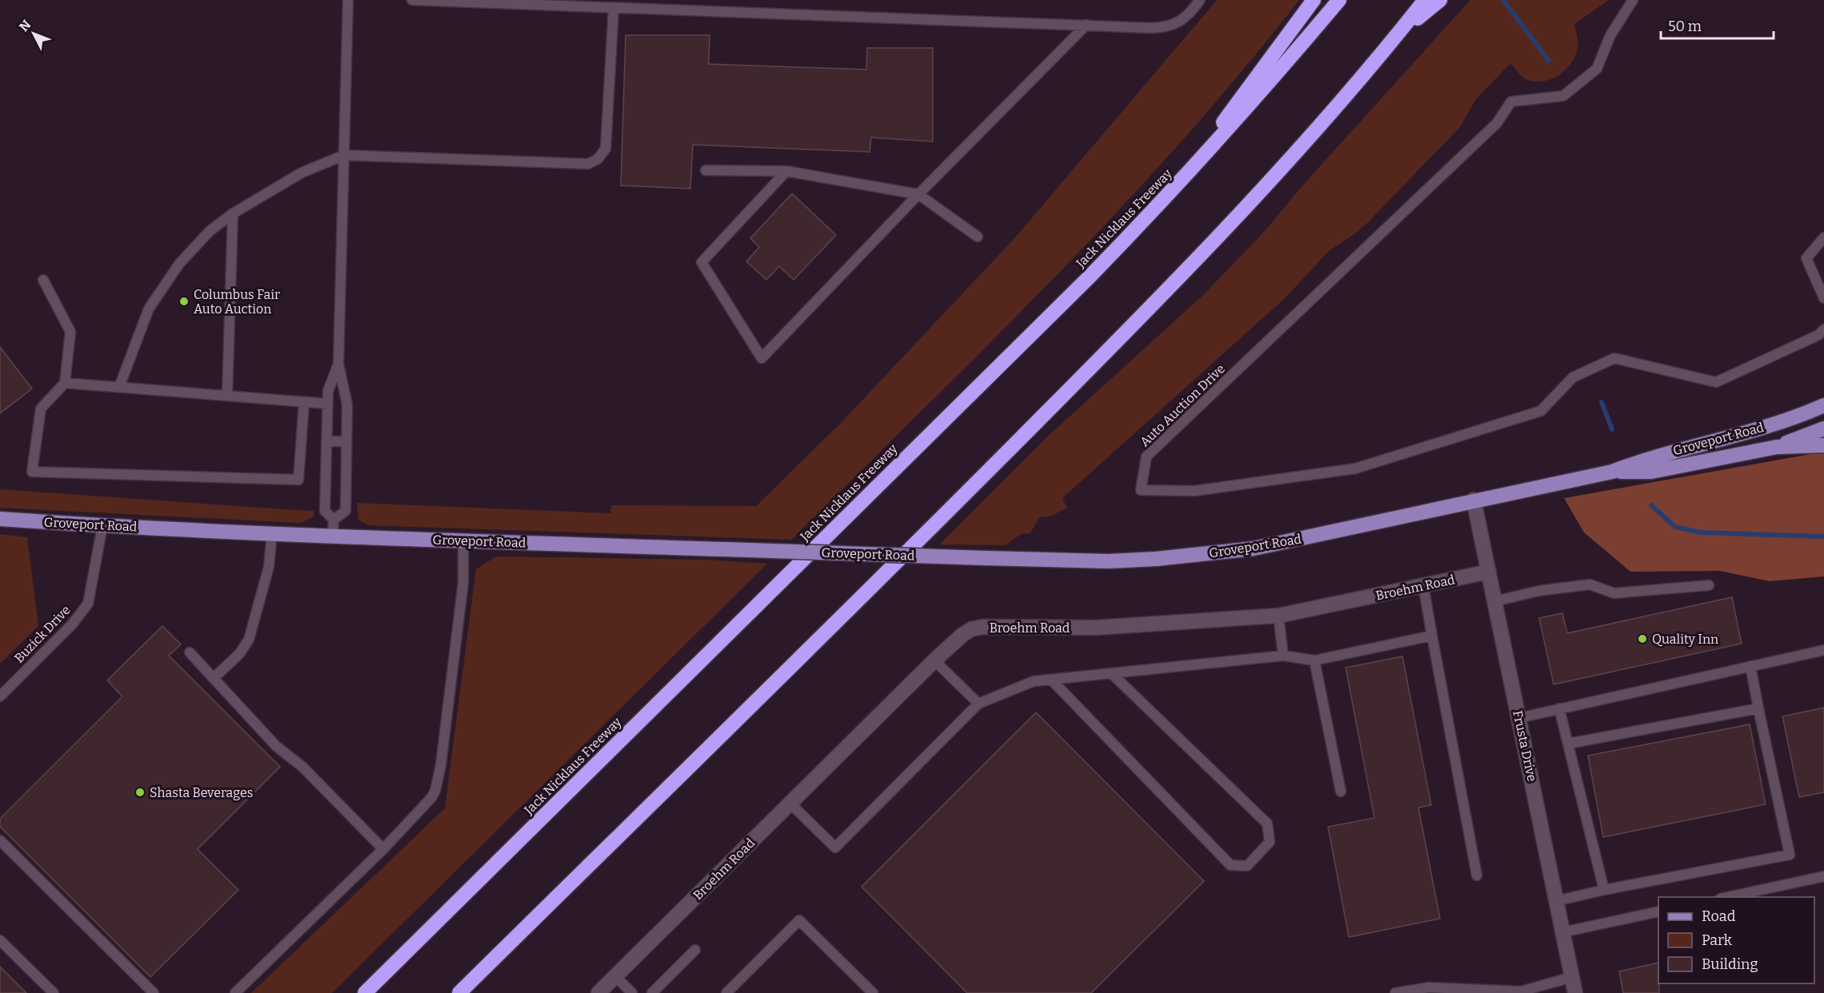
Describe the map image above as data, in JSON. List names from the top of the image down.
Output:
{
  "streets": {
    "highway": ["Jack Nicklaus Freeway"],
    "main road": ["Groveport Road"],
    "street": ["Broehm Road", "Frusta Drive"],
    "lane": ["Auto Auction Drive", "Buzick Drive"]
  },
  "crossings": [
    ["Groveport Road", "Buzick Drive"],
    ["Groveport Road", "Frusta Drive"],
    ["Broehm Road", "Frusta Drive"]
  ],
  "places": ["Columbus Fair Auto Auction", "Quality Inn", "Shasta Beverages"],
  "legend": ["Road", "Park", "Building"],
  "scale_bar": "50 m",
  "north": "top left"
}
